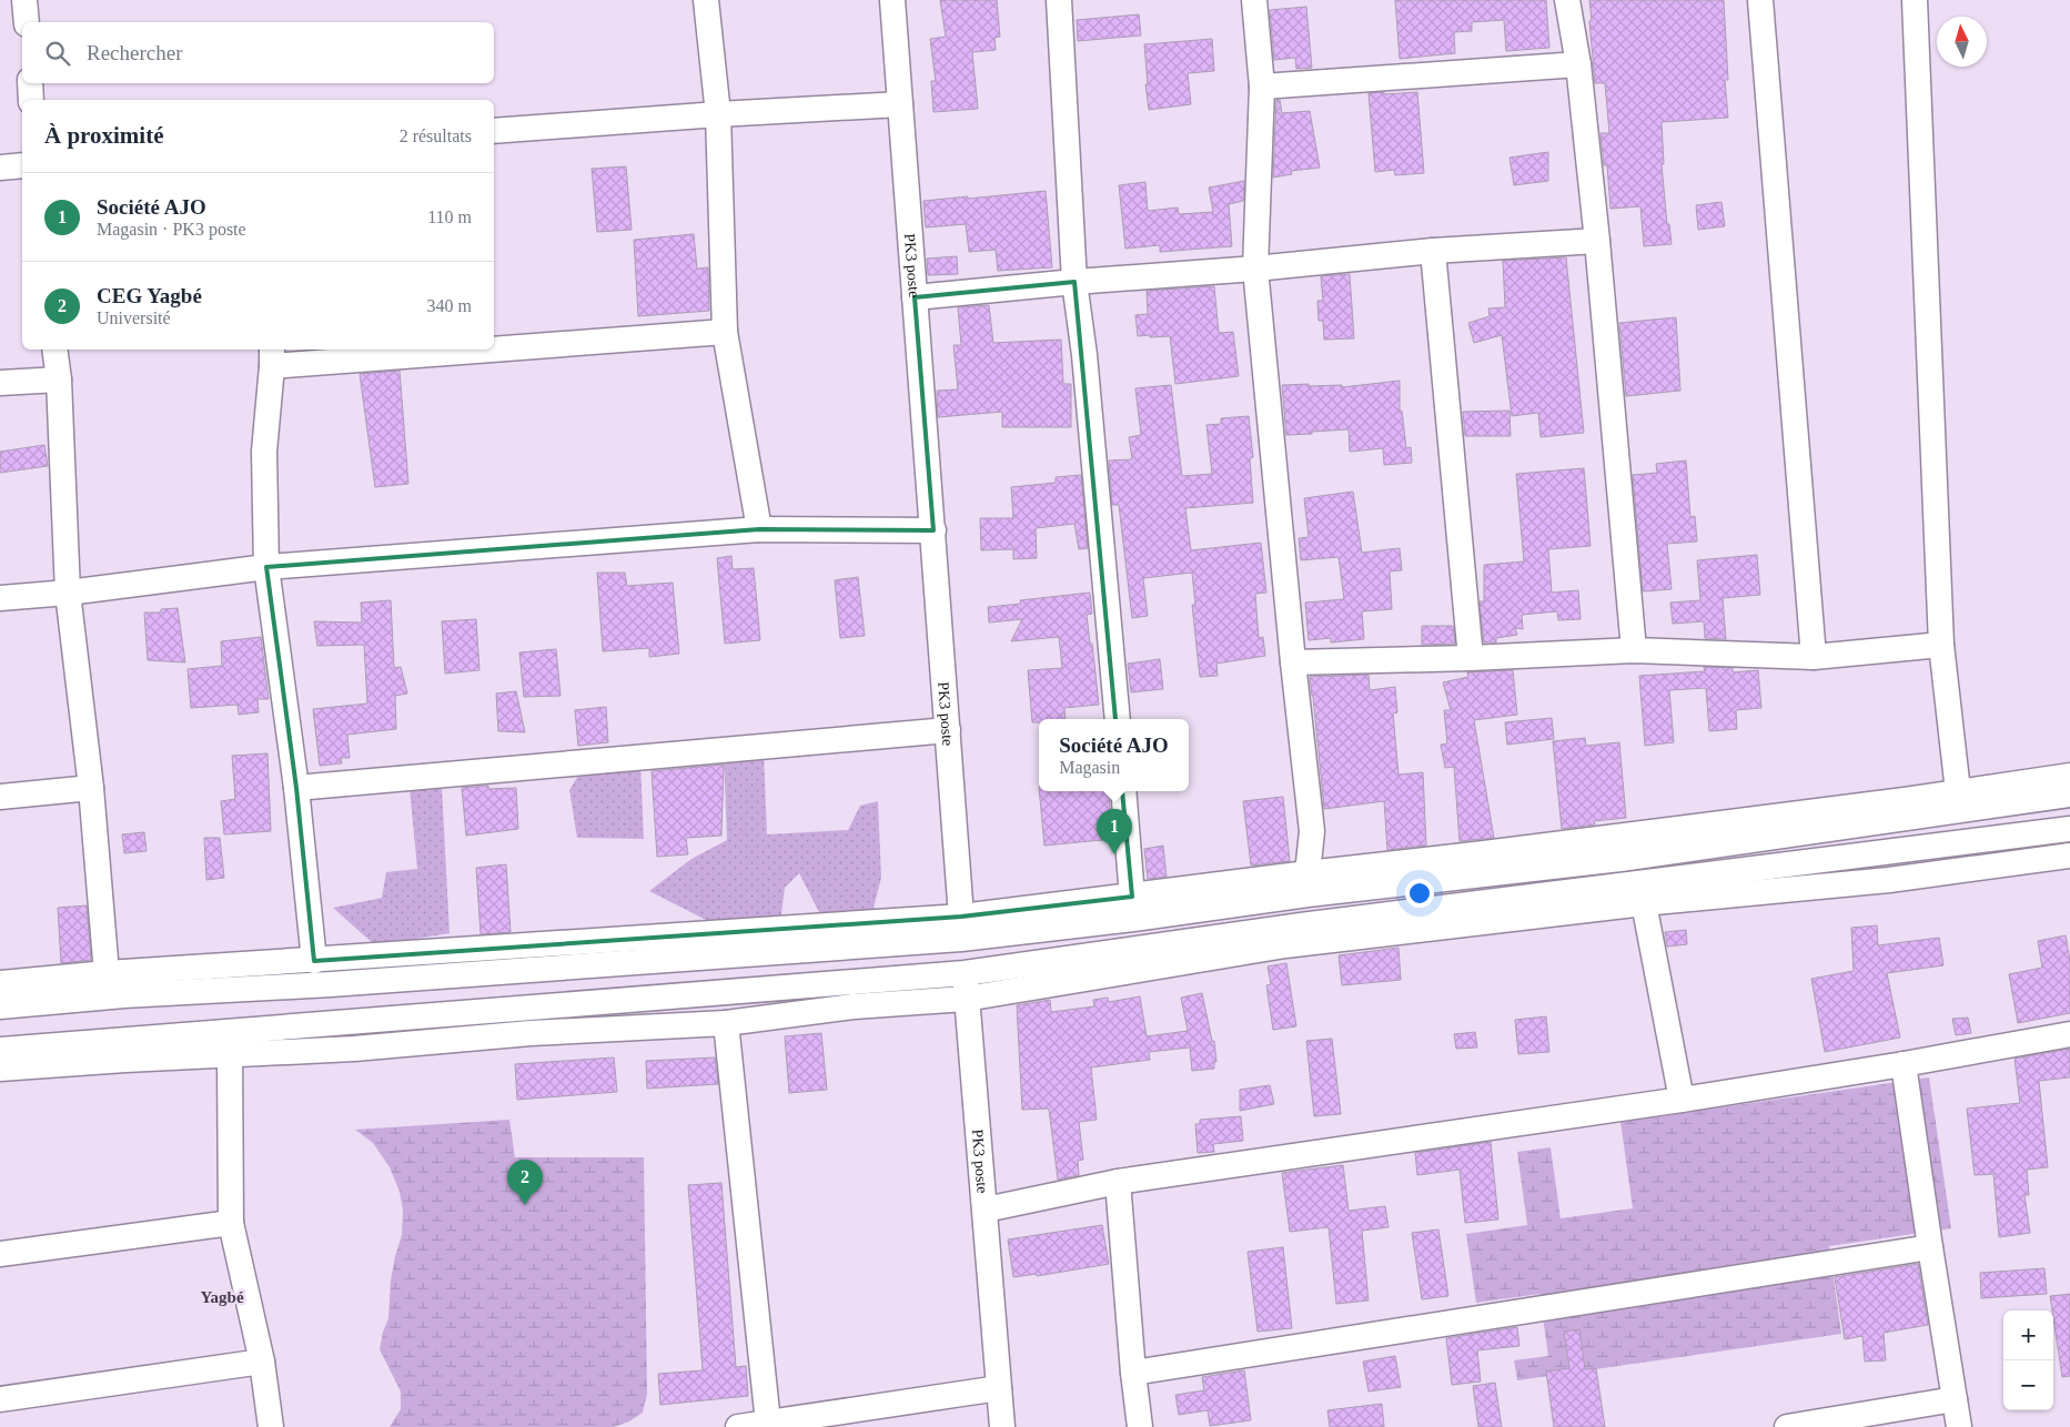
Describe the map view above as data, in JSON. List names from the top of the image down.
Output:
{
  "streets": {
    "street": ["PK3 poste"]
  },
  "districts": ["Yagbé"],
  "north": "top",
  "page": {
    "search": "Rechercher",
    "heading": ["À proximité", "2 résultats"],
    "list": [
      {
        "mark": "1",
        "name": "Société AJO",
        "note": "Magasin · PK3 poste",
        "value": "110 m"
      },
      {
        "mark": "2",
        "name": "CEG Yagbé",
        "note": "Université",
        "value": "340 m"
      }
    ],
    "popup": ["Société AJO", "Magasin"],
    "pins": ["1", "2"],
    "map_buttons": ["+", "−"]
  }
}
